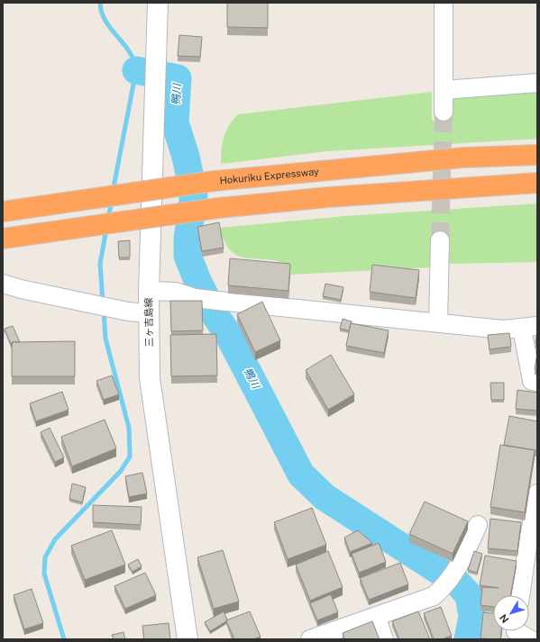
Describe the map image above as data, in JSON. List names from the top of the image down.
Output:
{
  "streets": {
    "highway": ["Hokuriku Expressway"],
    "main road": ["三ヶ吉島線"]
  },
  "water": ["鴨川"],
  "north": "bottom left"
}
